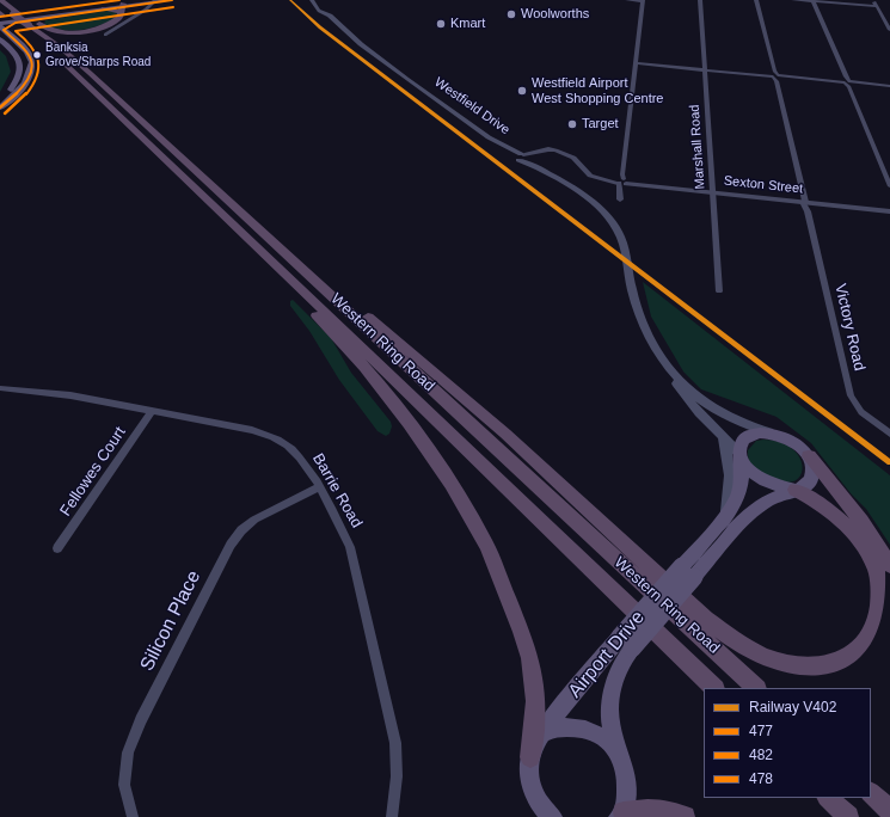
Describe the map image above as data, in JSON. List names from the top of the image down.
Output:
{
  "streets": {
    "highway": ["Western Ring Road"],
    "main road": ["Westfield Drive", "Airport Drive"],
    "street": [
      "Marshall Road",
      "Sexton Street",
      "Victory Road",
      "Fellowes Court",
      "Barrie Road",
      "Silicon Place"
    ]
  },
  "crossings": [
    ["Westfield Drive", "Sexton Street"],
    ["Marshall Road", "Sexton Street"],
    ["Sexton Street", "Victory Road"],
    ["Fellowes Court", "Barrie Road"],
    ["Barrie Road", "Silicon Place"]
  ],
  "places": [
    "Woolworths",
    "Kmart",
    "Banksia Grove/Sharps Road",
    "Westfield Airport West Shopping Centre",
    "Target"
  ],
  "lines": [
    "rail line V402",
    "transit line 477",
    "transit line 478",
    "transit line 482"
  ],
  "legend": [
    "Railway V402",
    "477",
    "482",
    "478"
  ]
}
